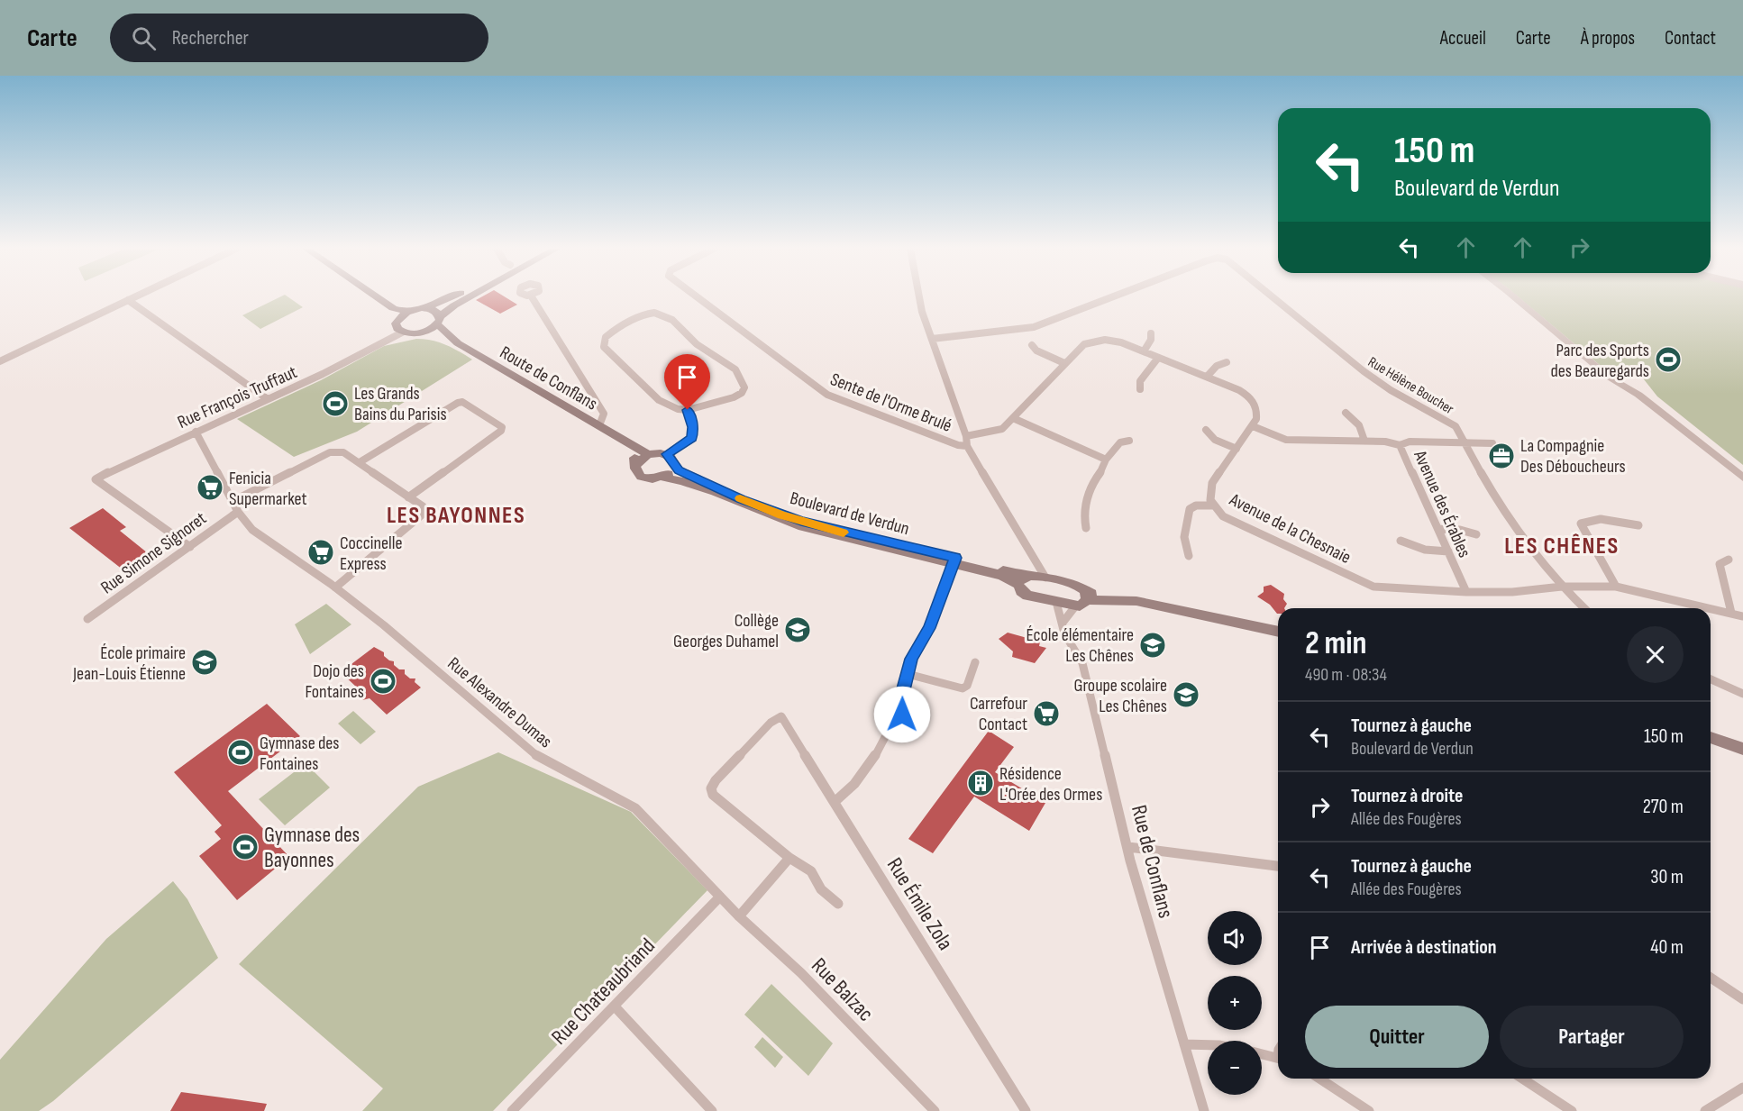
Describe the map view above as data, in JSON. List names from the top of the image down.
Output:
{
  "streets": {
    "main road": ["Route de Conflans", "Boulevard de Verdun"],
    "street": [
      "Rue Hélène Boucher",
      "Rue François Truffaut",
      "Sente de l'Orme Brulé",
      "Avenue des Érables",
      "Avenue de la Chesnaie",
      "Rue Simone Signoret",
      "Rue Alexandre Dumas",
      "Rue de Conflans",
      "Rue Émile Zola",
      "Rue Balzac",
      "Rue Chateaubriand"
    ]
  },
  "crossings": [
    ["Route de Conflans", "Rue François Truffaut"],
    ["Route de Conflans", "Boulevard de Verdun"],
    ["Rue François Truffaut", "Rue Simone Signoret"],
    ["Rue François Truffaut", "Rue Alexandre Dumas"],
    ["Avenue des Érables", "Avenue de la Chesnaie"],
    ["Rue Simone Signoret", "Rue Alexandre Dumas"],
    ["Rue Alexandre Dumas", "Rue Balzac"],
    ["Rue Alexandre Dumas", "Rue Chateaubriand"],
    ["Rue Balzac", "Rue Chateaubriand"]
  ],
  "districts": ["LES BAYONNES", "LES CHÊNES"],
  "places": {
    "sports": [
      "Parc des Sports des Beauregards",
      "Les Grands Bains du Parisis",
      "Dojo des Fontaines",
      "Gymnase des Fontaines",
      "Gymnase des Bayonnes"
    ],
    "office": ["La Compagnie Des Déboucheurs"],
    "supermarket": ["Fenicia Supermarket", "Coccinelle Express", "Carrefour Contact"],
    "school or university": [
      "Collège Georges Duhamel",
      "École élémentaire Les Chênes",
      "École primaire Jean-Louis Étienne",
      "Groupe scolaire Les Chênes"
    ],
    "building": ["Résidence L'Orée des Ormes"]
  },
  "page": {
    "header": "Carte",
    "search": "Rechercher",
    "nav": [
      "Accueil",
      "Carte",
      "À propos",
      "Contact"
    ],
    "turn": ["150 m", "Boulevard de Verdun"],
    "heading": ["2 min", "490 m · 08:34"],
    "list": [
      {
        "name": "Tournez à gauche",
        "note": "Boulevard de Verdun",
        "value": "150 m"
      },
      {
        "name": "Tournez à droite",
        "note": "Allée des Fougères",
        "value": "270 m"
      },
      {
        "name": "Tournez à gauche",
        "note": "Allée des Fougères",
        "value": "30 m"
      },
      {
        "name": "Arrivée à destination",
        "value": "40 m"
      }
    ],
    "map_buttons": ["+", "−"],
    "buttons": ["Quitter", "Partager"]
  }
}
